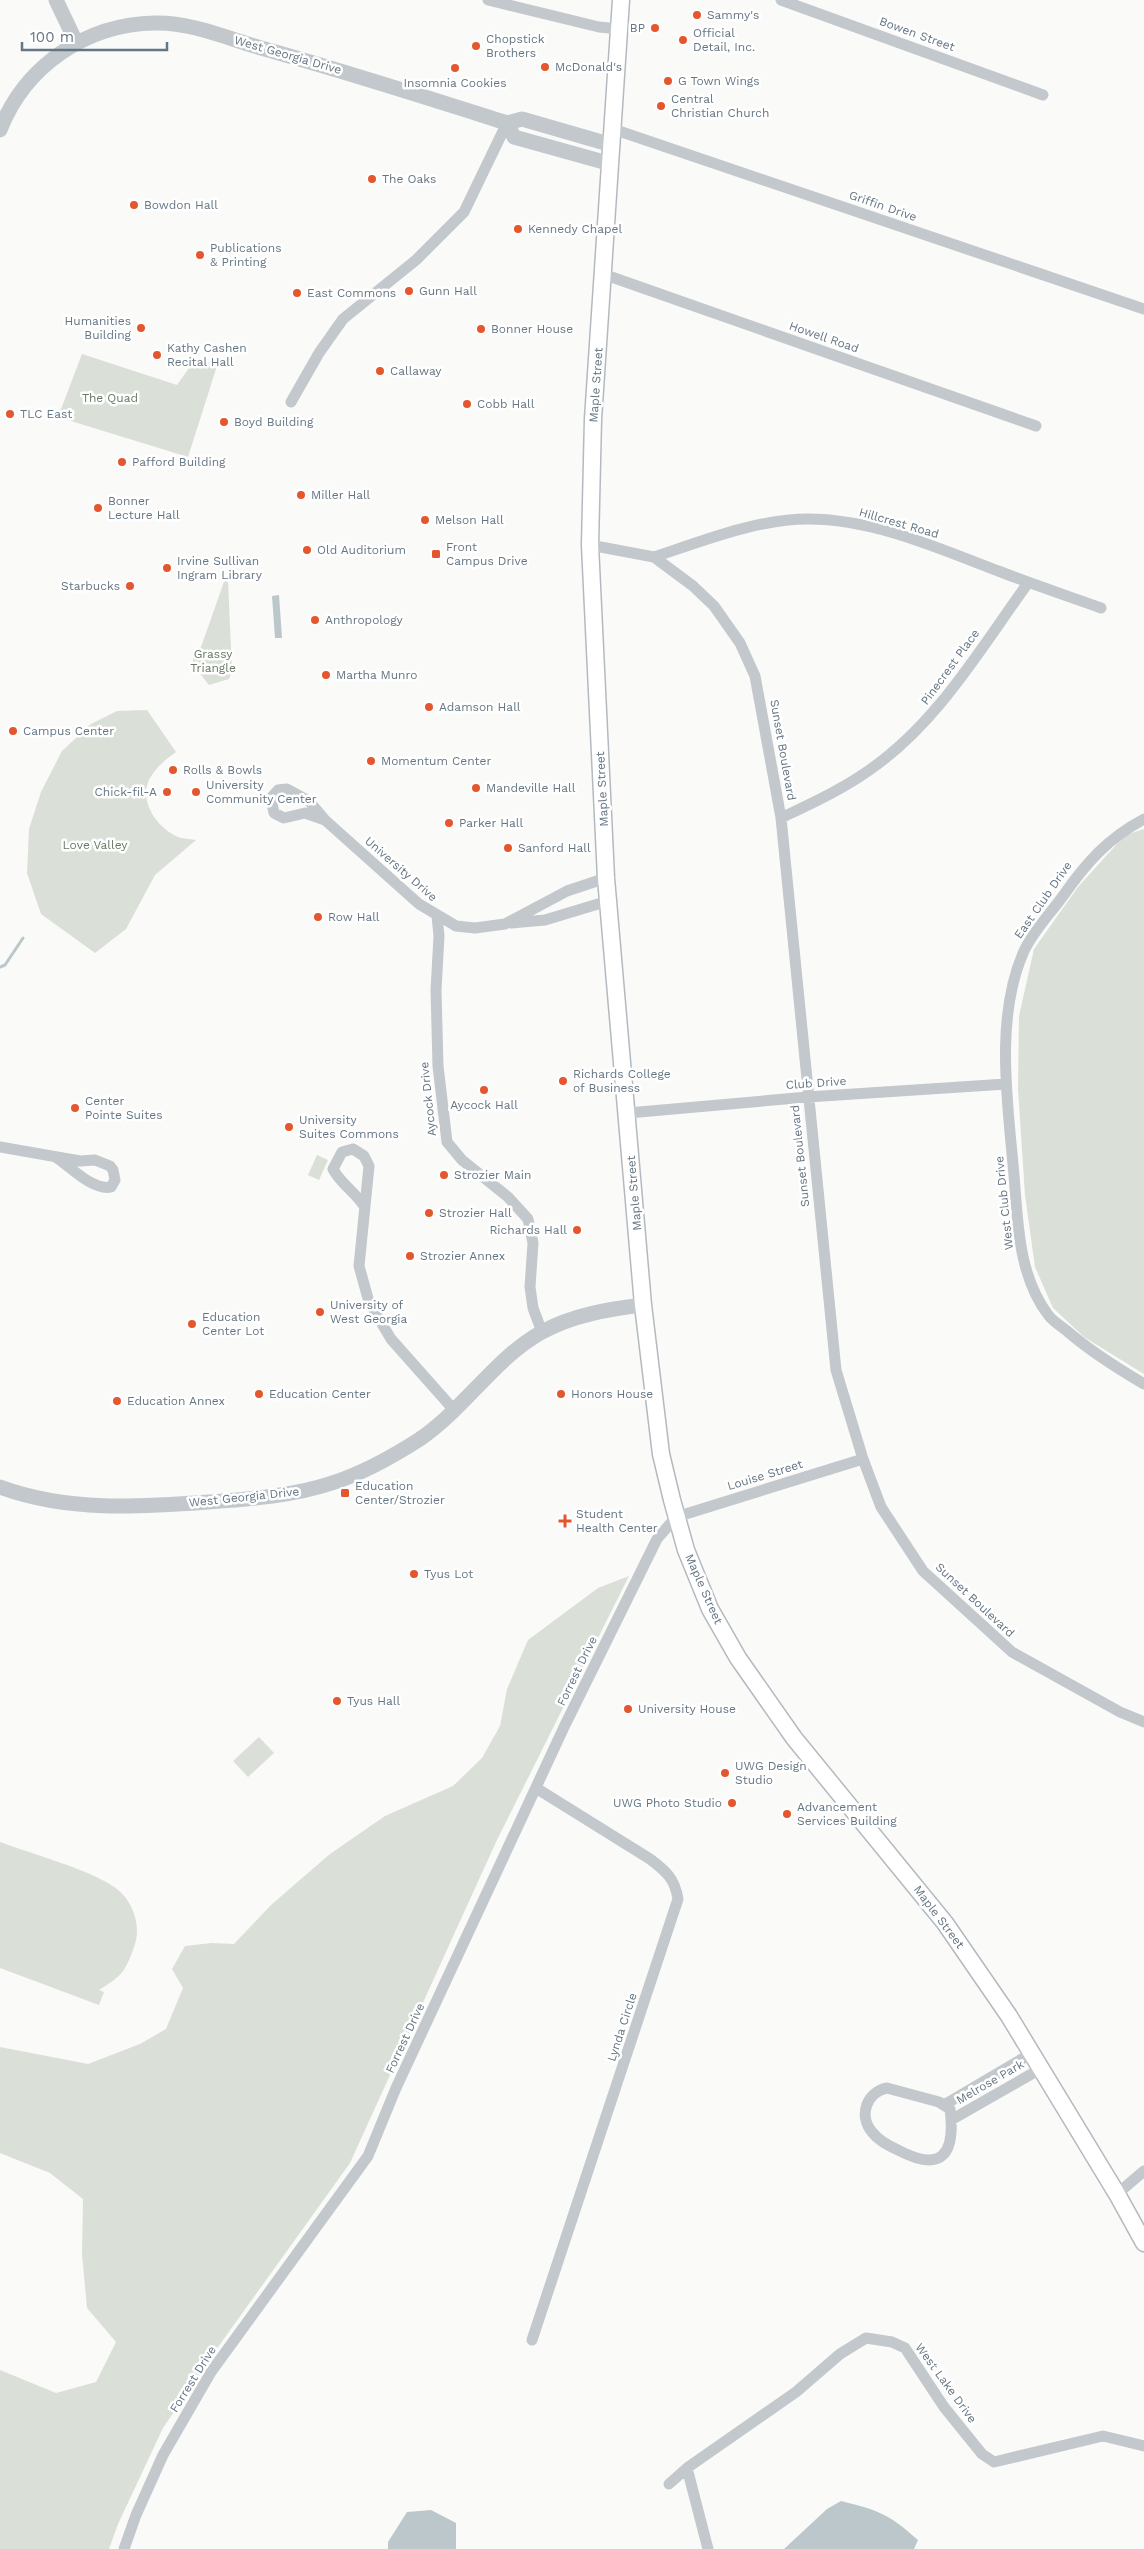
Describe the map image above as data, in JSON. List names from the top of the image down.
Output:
{
  "streets": {
    "main road": ["Maple Street"],
    "street": [
      "Bowen Street",
      "West Georgia Drive",
      "Griffin Drive",
      "Howell Road",
      "Hillcrest Road",
      "Pinecrest Place",
      "Sunset Boulevard",
      "University Drive",
      "East Club Drive",
      "Club Drive",
      "Aycock Drive",
      "West Club Drive",
      "Louise Street",
      "Forrest Drive",
      "Lynda Circle",
      "Melrose Park",
      "West Lake Drive"
    ]
  },
  "crossings": [
    ["West Georgia Drive", "Griffin Drive"],
    ["West Georgia Drive", "Maple Street"],
    ["West Georgia Drive", "Aycock Drive"],
    ["Griffin Drive", "Maple Street"],
    ["Howell Road", "Maple Street"],
    ["Maple Street", "Sunset Boulevard"],
    ["Maple Street", "University Drive"],
    ["Maple Street", "Club Drive"],
    ["Maple Street", "Louise Street"],
    ["Maple Street", "Forrest Drive"],
    ["Maple Street", "Melrose Park"],
    ["Hillcrest Road", "Pinecrest Place"],
    ["Hillcrest Road", "Sunset Boulevard"],
    ["Pinecrest Place", "Sunset Boulevard"],
    ["Sunset Boulevard", "Club Drive"],
    ["Sunset Boulevard", "Louise Street"],
    ["University Drive", "Aycock Drive"],
    ["East Club Drive", "Club Drive"],
    ["East Club Drive", "West Club Drive"],
    ["Club Drive", "West Club Drive"],
    ["Louise Street", "Forrest Drive"],
    ["Forrest Drive", "Lynda Circle"]
  ],
  "parks": ["The Quad", "Grassy Triangle", "Love Valley"],
  "places": {
    "other": [
      "Sammy's",
      "BP",
      "Official Detail, Inc.",
      "Chopstick Brothers",
      "McDonald's",
      "Insomnia Cookies",
      "G Town Wings",
      "Central Christian Church",
      "The Oaks",
      "Bowdon Hall",
      "Kennedy Chapel",
      "Publications & Printing",
      "Gunn Hall",
      "East Commons",
      "Humanities Building",
      "Bonner House",
      "Kathy Cashen Recital Hall",
      "Callaway",
      "Cobb Hall",
      "TLC East",
      "Boyd Building",
      "Pafford Building",
      "Miller Hall",
      "Bonner Lecture Hall",
      "Melson Hall",
      "Old Auditorium",
      "Irvine Sullivan Ingram Library",
      "Starbucks",
      "Anthropology",
      "Martha Munro",
      "Adamson Hall",
      "Campus Center",
      "Momentum Center",
      "Rolls & Bowls",
      "Mandeville Hall",
      "Chick-fil-A",
      "University Community Center",
      "Parker Hall",
      "Sanford Hall",
      "Row Hall",
      "Richards College of Business",
      "Aycock Hall",
      "Center Pointe Suites",
      "University Suites Commons",
      "Strozier Main",
      "Strozier Hall",
      "Richards Hall",
      "Strozier Annex",
      "University of West Georgia",
      "Education Center Lot",
      "Education Center",
      "Honors House",
      "Education Annex",
      "Tyus Lot",
      "Tyus Hall",
      "University House",
      "UWG Design Studio",
      "UWG Photo Studio",
      "Advancement Services Building"
    ],
    "transit": ["Front Campus Drive", "Education Center/Strozier"],
    "health": ["Student Health Center"]
  },
  "scale_bar": "100 m"
}
